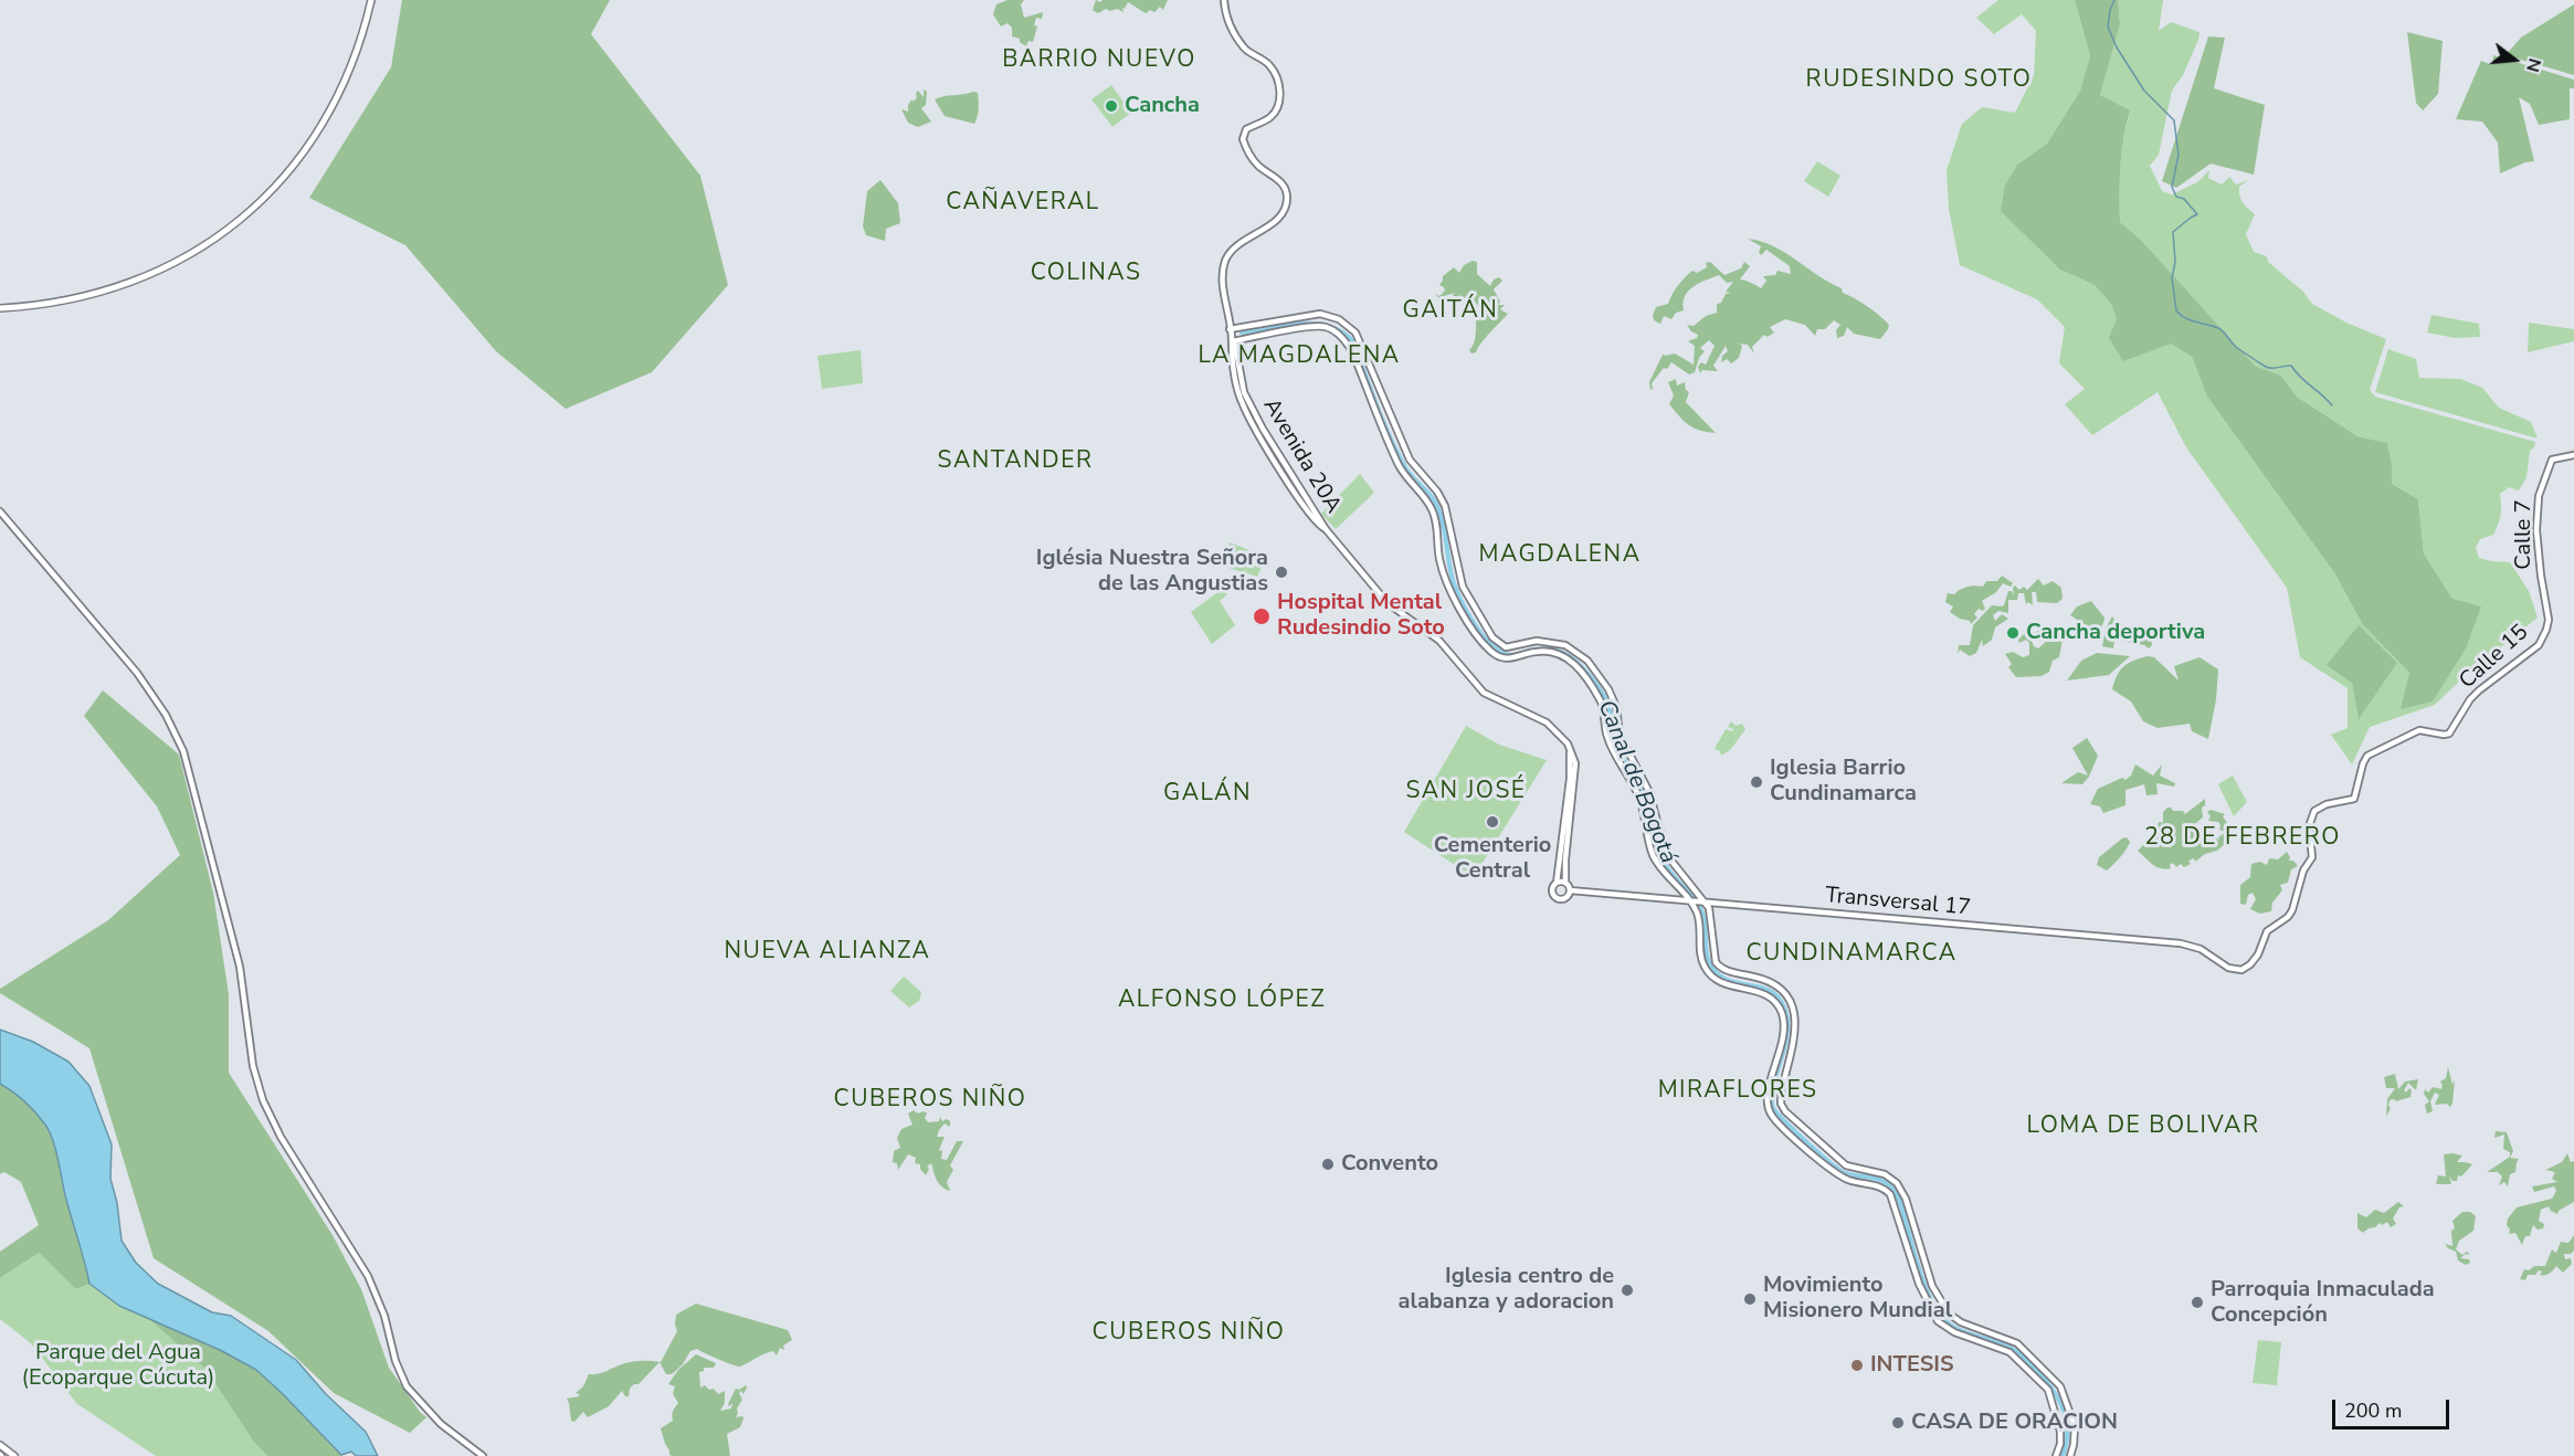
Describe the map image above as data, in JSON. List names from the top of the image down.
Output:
{
  "streets": {
    "main road": [
      "Avenida 20A",
      "Calle 7",
      "Calle 15",
      "Transversal 17"
    ]
  },
  "crossings": [
    ["Calle 7", "Calle 15"],
    ["Calle 15", "Transversal 17"]
  ],
  "districts": [
    "BARRIO NUEVO",
    "RUDESINDO SOTO",
    "CAÑAVERAL",
    "COLINAS",
    "GAITÁN",
    "LA MAGDALENA",
    "SANTANDER",
    "MAGDALENA",
    "SAN JOSÉ",
    "GALÁN",
    "28 DE FEBRERO",
    "NUEVA ALIANZA",
    "CUNDINAMARCA",
    "ALFONSO LÓPEZ",
    "MIRAFLORES",
    "CUBEROS NIÑO",
    "LOMA DE BOLIVAR",
    "CUBEROS NIÑO"
  ],
  "water": ["Canal de Bogotá"],
  "parks": ["Parque del Agua (Ecoparque Cúcuta)"],
  "places": [
    "Cancha",
    "Iglésia Nuestra Señora de las Angustias",
    "Hospital Mental Rudesindio Soto",
    "Cancha deportiva",
    "Iglesia Barrio Cundinamarca",
    "Cementerio Central",
    "Convento",
    "Iglesia centro de alabanza y adoracion",
    "Movimiento Misionero Mundial",
    "Parroquia Inmaculada Concepción",
    "INTESIS",
    "CASA DE ORACION"
  ],
  "scale_bar": "200 m",
  "north": "right"
}
